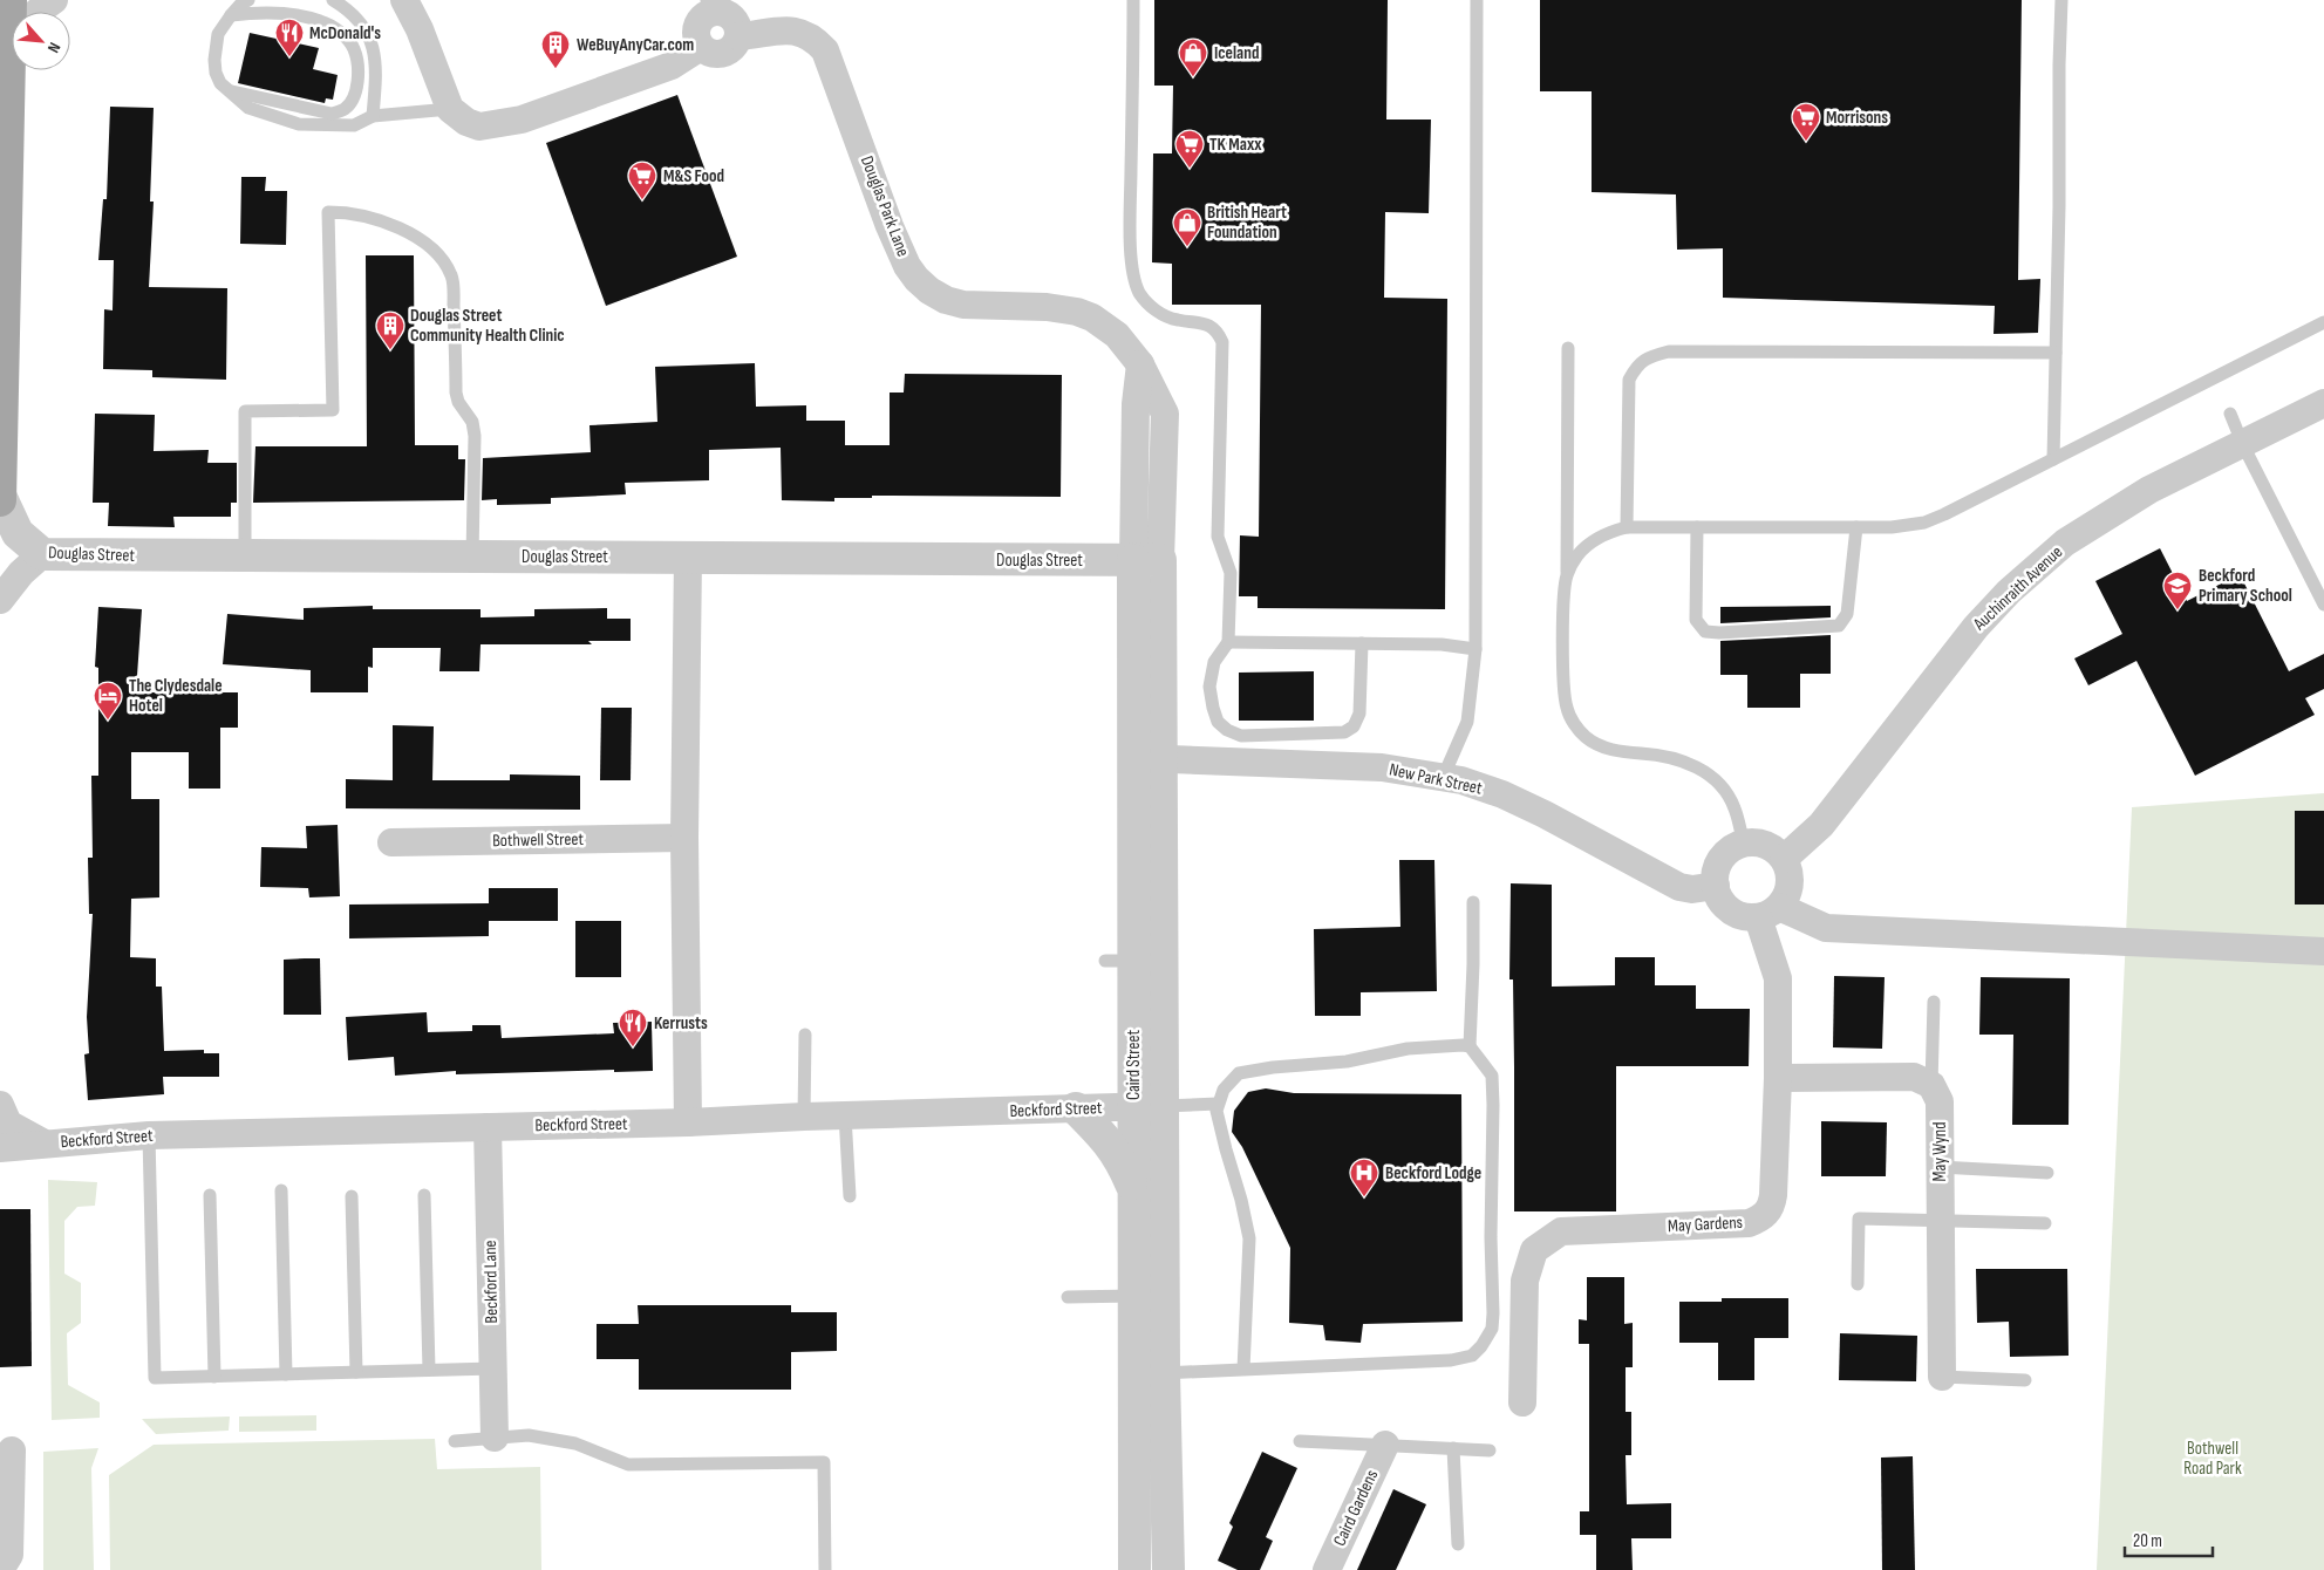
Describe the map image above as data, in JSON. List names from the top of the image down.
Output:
{
  "streets": {
    "street": [
      "Douglas Park Lane",
      "Douglas Street",
      "Auchinraith Avenue",
      "New Park Street",
      "Bothwell Street",
      "Caird Street",
      "Beckford Street",
      "May Wynd",
      "May Gardens",
      "Beckford Lane",
      "Caird Gardens"
    ]
  },
  "crossings": [
    ["Douglas Park Lane", "Douglas Street"],
    ["Douglas Park Lane", "Caird Street"],
    ["Douglas Street", "Caird Street"],
    ["Auchinraith Avenue", "New Park Street"],
    ["Auchinraith Avenue", "May Gardens"],
    ["New Park Street", "Caird Street"],
    ["New Park Street", "May Gardens"],
    ["Caird Street", "Beckford Street"],
    ["Beckford Street", "Beckford Lane"]
  ],
  "parks": ["Bothwell Road Park"],
  "places": {
    "restaurant": ["McDonald's", "Kerrusts"],
    "building": ["WeBuyAnyCar.com", "Douglas Street Community Health Clinic"],
    "shop": ["Iceland", "British Heart Foundation"],
    "supermarket": ["Morrisons", "TK Maxx", "M&S Food"],
    "school or university": ["Beckford Primary School"],
    "hotel": ["The Clydesdale Hotel"],
    "hospital": ["Beckford Lodge"]
  },
  "scale_bar": "20 m",
  "north": "bottom right"
}
